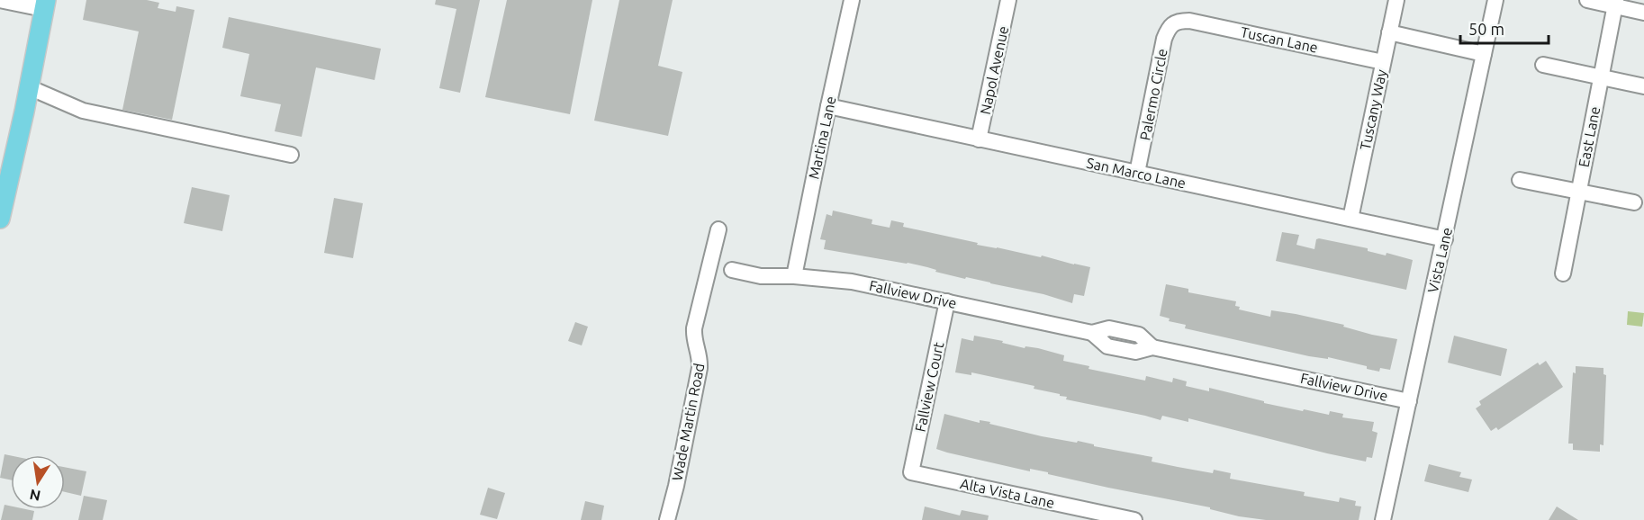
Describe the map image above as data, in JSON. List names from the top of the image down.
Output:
{
  "streets": {
    "street": [
      "Tuscan Lane",
      "Napol Avenue",
      "Palermo Circle",
      "Tuscany Way",
      "East Lane",
      "Martina Lane",
      "San Marco Lane",
      "Vista Lane",
      "Fallview Drive",
      "Fallview Court",
      "Wade Martin Road",
      "Alta Vista Lane"
    ]
  },
  "crossings": [
    ["Tuscan Lane", "Palermo Circle"],
    ["Tuscan Lane", "Tuscany Way"],
    ["Napol Avenue", "San Marco Lane"],
    ["Palermo Circle", "San Marco Lane"],
    ["Tuscany Way", "San Marco Lane"],
    ["Martina Lane", "San Marco Lane"],
    ["Martina Lane", "Fallview Drive"],
    ["San Marco Lane", "Vista Lane"],
    ["Vista Lane", "Fallview Drive"],
    ["Fallview Drive", "Fallview Court"],
    ["Fallview Court", "Alta Vista Lane"]
  ],
  "scale_bar": "50 m",
  "north": "bottom"
}
